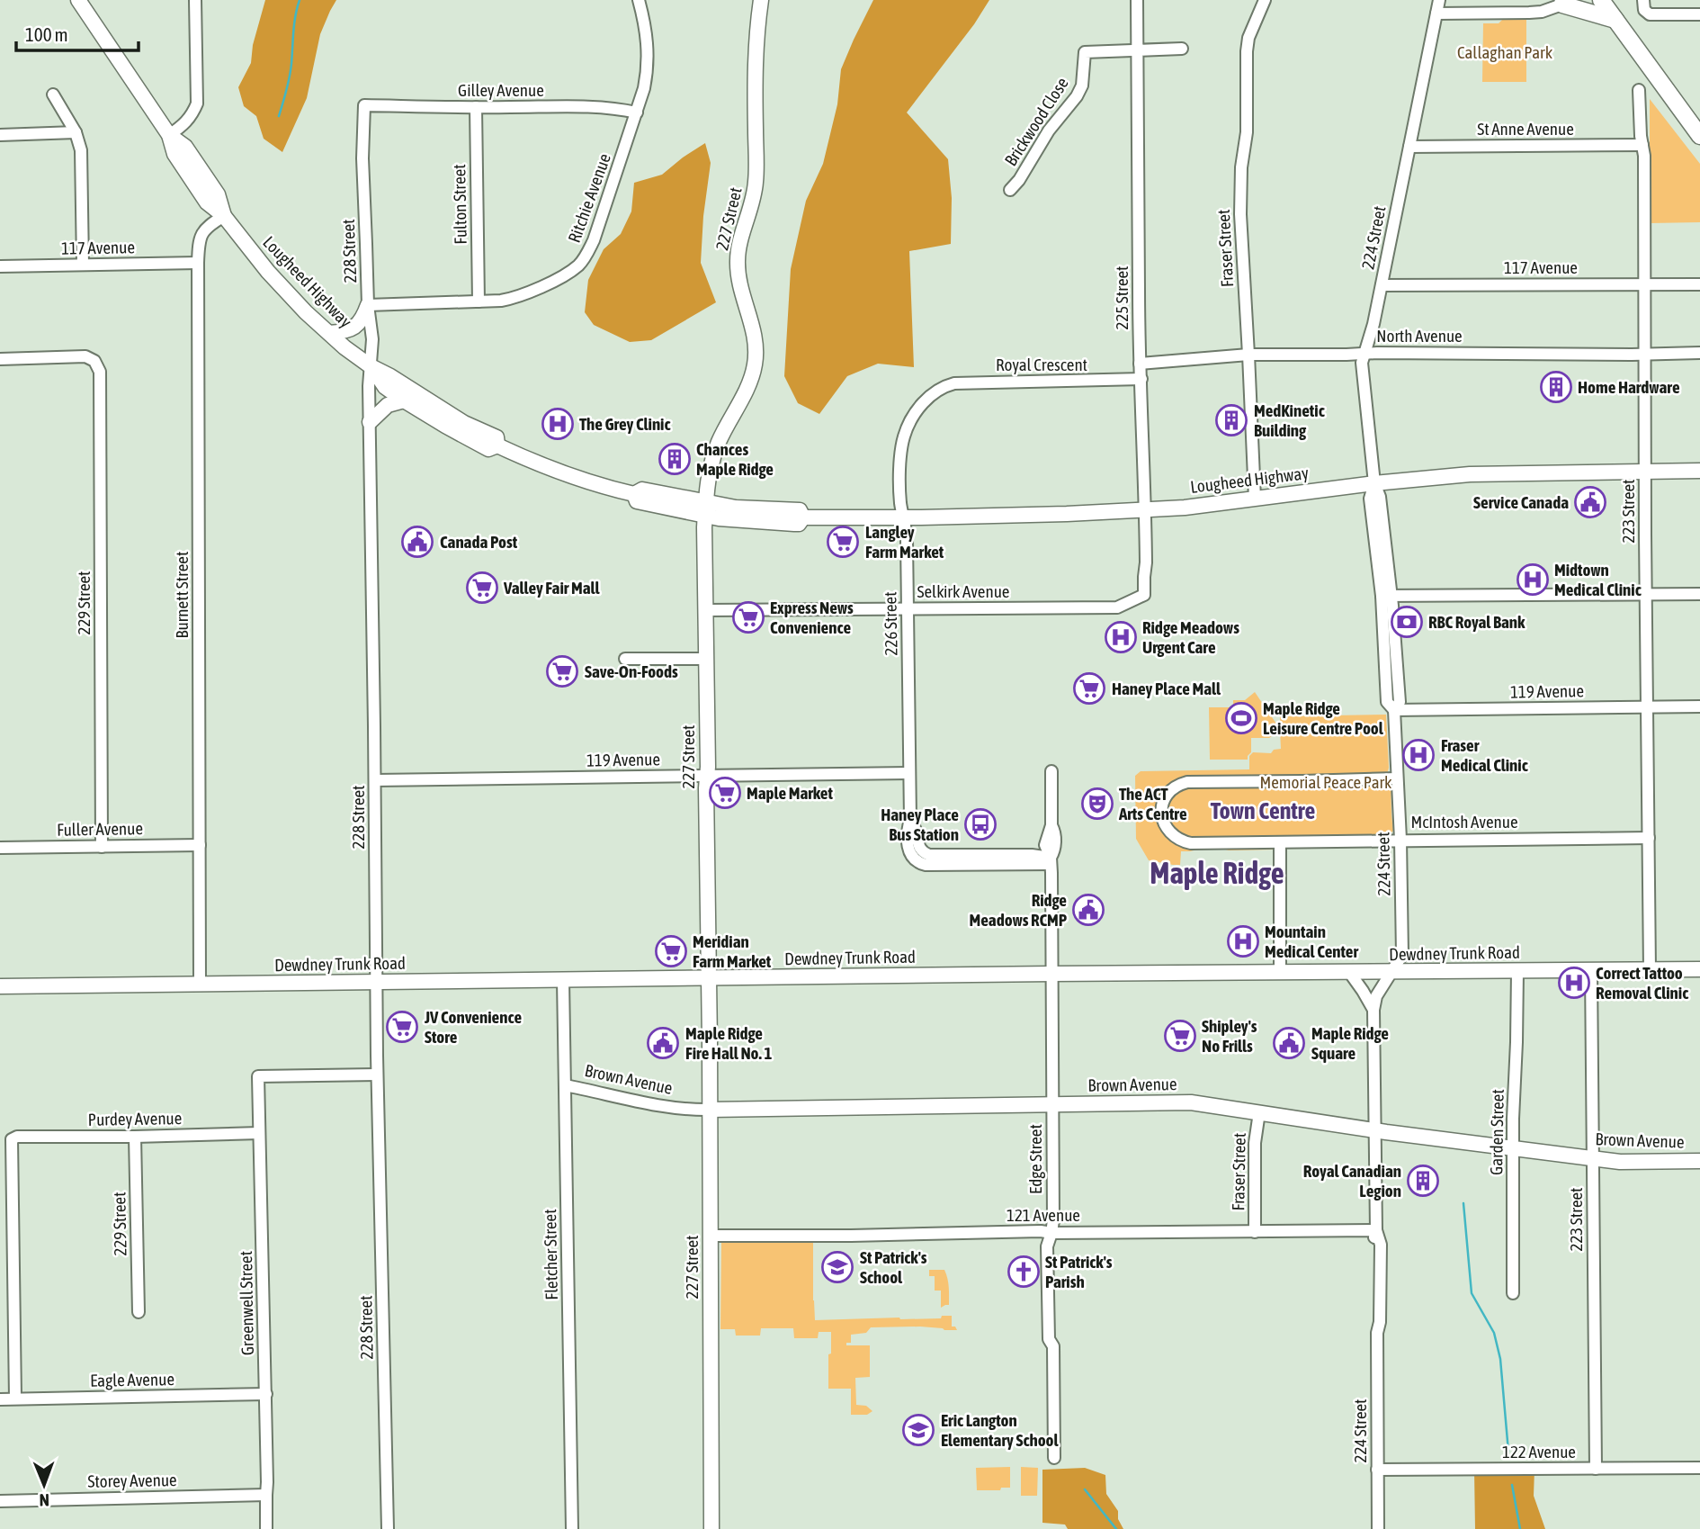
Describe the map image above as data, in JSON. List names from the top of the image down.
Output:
{
  "streets": {
    "main road": [
      "227 Street",
      "Lougheed Highway",
      "Dewdney Trunk Road",
      "Brown Avenue"
    ],
    "street": [
      "Gilley Avenue",
      "Brickwood Close",
      "St Anne Avenue",
      "Ritchie Avenue",
      "Fulton Street",
      "224 Street",
      "117 Avenue",
      "Fraser Street",
      "228 Street",
      "225 Street",
      "North Avenue",
      "Royal Crescent",
      "223 Street",
      "Selkirk Avenue",
      "Burnett Street",
      "229 Street",
      "226 Street",
      "119 Avenue",
      "McIntosh Avenue",
      "Fuller Avenue",
      "Purdey Avenue",
      "Garden Street",
      "Edge Street",
      "121 Avenue",
      "Fletcher Street",
      "Greenwell Street",
      "Eagle Avenue",
      "122 Avenue",
      "Storey Avenue"
    ]
  },
  "crossings": [
    ["Gilley Avenue", "Ritchie Avenue"],
    ["Gilley Avenue", "Fulton Street"],
    ["Gilley Avenue", "228 Street"],
    ["Brickwood Close", "225 Street"],
    ["St Anne Avenue", "224 Street"],
    ["St Anne Avenue", "223 Street"],
    ["Ritchie Avenue", "Fulton Street"],
    ["Ritchie Avenue", "228 Street"],
    ["227 Street", "Lougheed Highway"],
    ["227 Street", "Selkirk Avenue"],
    ["227 Street", "119 Avenue"],
    ["227 Street", "Dewdney Trunk Road"],
    ["227 Street", "Brown Avenue"],
    ["227 Street", "121 Avenue"],
    ["224 Street", "117 Avenue"],
    ["224 Street", "Lougheed Highway"],
    ["224 Street", "North Avenue"],
    ["224 Street", "119 Avenue"],
    ["224 Street", "McIntosh Avenue"],
    ["224 Street", "Dewdney Trunk Road"],
    ["224 Street", "Brown Avenue"],
    ["224 Street", "121 Avenue"],
    ["224 Street", "122 Avenue"],
    ["117 Avenue", "223 Street"],
    ["117 Avenue", "Burnett Street"],
    ["Fraser Street", "Lougheed Highway"],
    ["Fraser Street", "North Avenue"],
    ["Fraser Street", "Brown Avenue"],
    ["Fraser Street", "121 Avenue"],
    ["228 Street", "Lougheed Highway"],
    ["228 Street", "119 Avenue"],
    ["228 Street", "Dewdney Trunk Road"],
    ["228 Street", "Greenwell Street"],
    ["Lougheed Highway", "225 Street"],
    ["Lougheed Highway", "223 Street"],
    ["Lougheed Highway", "Burnett Street"],
    ["Lougheed Highway", "226 Street"],
    ["225 Street", "North Avenue"],
    ["225 Street", "Royal Crescent"],
    ["225 Street", "Selkirk Avenue"],
    ["North Avenue", "223 Street"],
    ["Royal Crescent", "226 Street"],
    ["223 Street", "119 Avenue"],
    ["223 Street", "McIntosh Avenue"],
    ["223 Street", "Dewdney Trunk Road"],
    ["223 Street", "Brown Avenue"],
    ["223 Street", "122 Avenue"],
    ["Selkirk Avenue", "226 Street"],
    ["Burnett Street", "Fuller Avenue"],
    ["Burnett Street", "Dewdney Trunk Road"],
    ["229 Street", "Fuller Avenue"],
    ["229 Street", "Purdey Avenue"],
    ["226 Street", "119 Avenue"],
    ["226 Street", "Edge Street"],
    ["Dewdney Trunk Road", "Garden Street"],
    ["Dewdney Trunk Road", "Edge Street"],
    ["Dewdney Trunk Road", "Fletcher Street"],
    ["Brown Avenue", "Garden Street"],
    ["Brown Avenue", "Edge Street"],
    ["Brown Avenue", "Fletcher Street"],
    ["Purdey Avenue", "Greenwell Street"],
    ["Purdey Avenue", "Eagle Avenue"],
    ["Edge Street", "121 Avenue"],
    ["Greenwell Street", "Eagle Avenue"],
    ["Greenwell Street", "Storey Avenue"]
  ],
  "districts": ["Town Centre", "Maple Ridge"],
  "parks": ["Callaghan Park", "Memorial Peace Park"],
  "places": {
    "building": [
      "Home Hardware",
      "MedKinetic Building",
      "Chances Maple Ridge",
      "Royal Canadian Legion"
    ],
    "hospital": [
      "The Grey Clinic",
      "Midtown Medical Clinic",
      "Ridge Meadows Urgent Care",
      "Fraser Medical Clinic",
      "Mountain Medical Center",
      "Correct Tattoo Removal Clinic"
    ],
    "public building": [
      "Service Canada",
      "Canada Post",
      "Ridge Meadows RCMP",
      "Maple Ridge Fire Hall No. 1",
      "Maple Ridge Square"
    ],
    "supermarket": [
      "Langley Farm Market",
      "Valley Fair Mall",
      "Express News Convenience",
      "Save-On-Foods",
      "Haney Place Mall",
      "Maple Market",
      "Meridian Farm Market",
      "JV Convenience Store",
      "Shipley's No Frills"
    ],
    "bank": ["RBC Royal Bank"],
    "sports": ["Maple Ridge Leisure Centre Pool"],
    "theatre": ["The ACT Arts Centre"],
    "bus stop": ["Haney Place Bus Station"],
    "school or university": ["St Patrick's School", "Eric Langton Elementary School"],
    "church": ["St Patrick's Parish"]
  },
  "scale_bar": "100 m",
  "north": "bottom"
}
